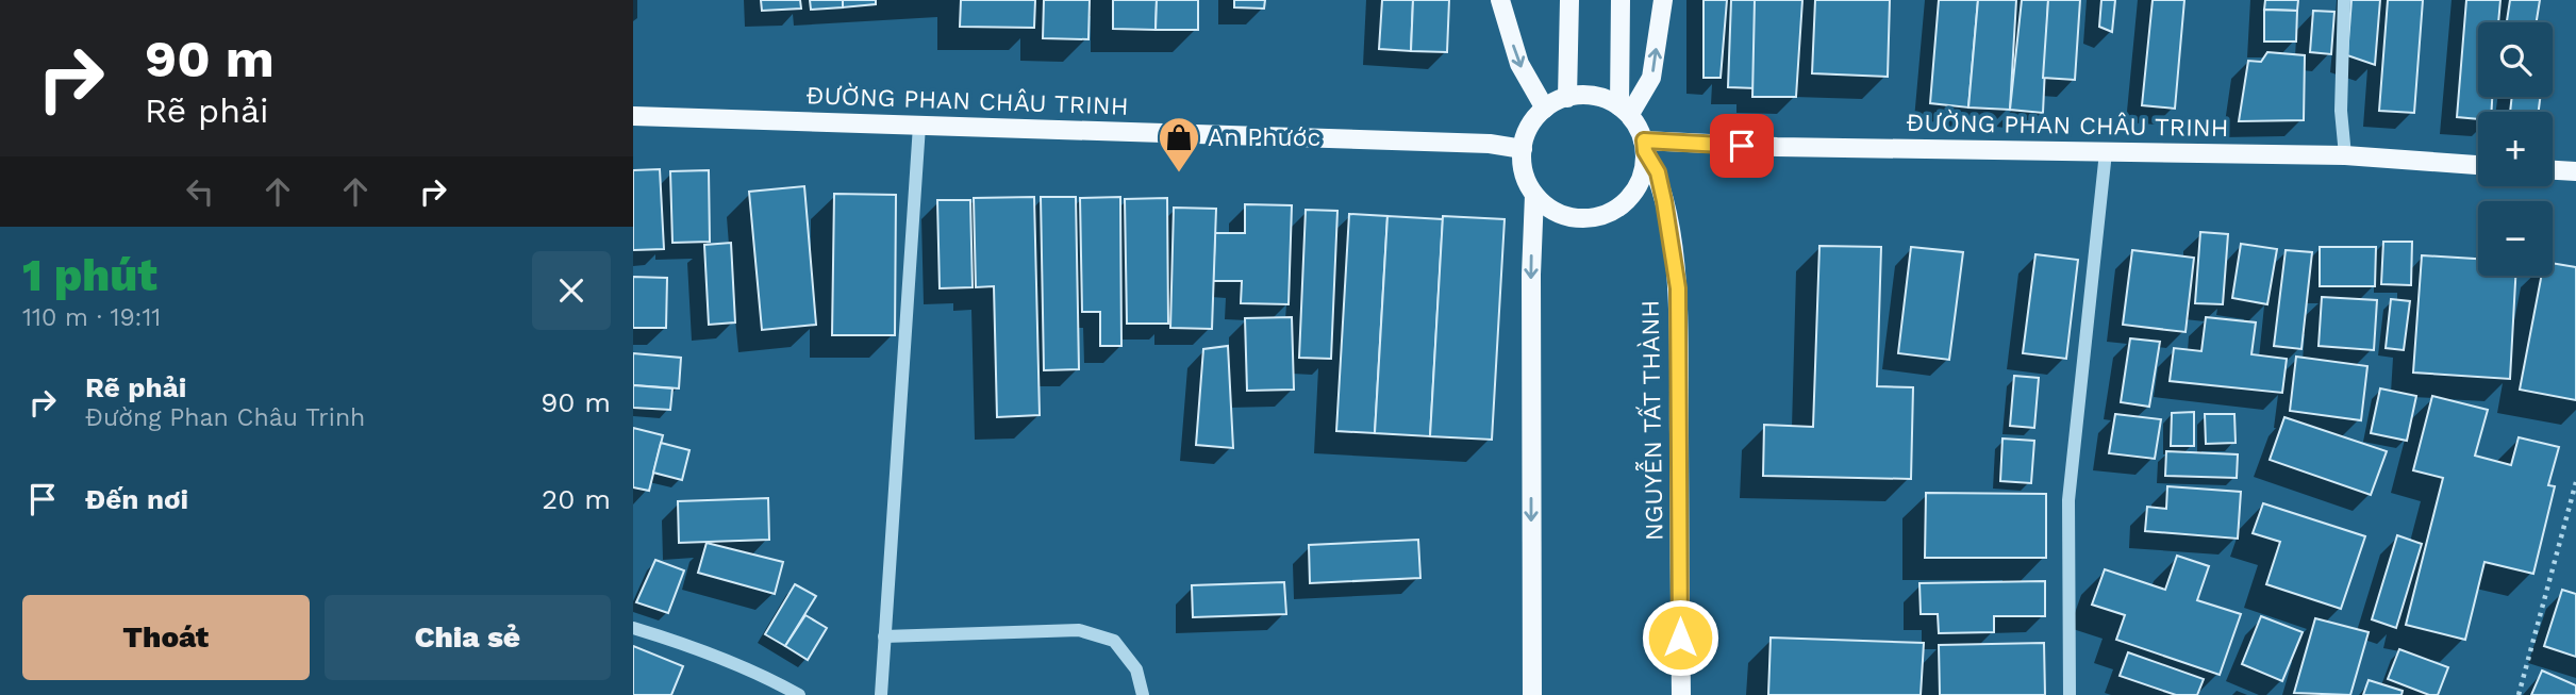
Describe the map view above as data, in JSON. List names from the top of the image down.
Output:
{
  "streets": {
    "main road": ["ĐƯỜNG PHAN CHÂU TRINH", "NGUYỄN TẤT THÀNH"]
  },
  "crossings": [
    ["ĐƯỜNG PHAN CHÂU TRINH", "NGUYỄN TẤT THÀNH"]
  ],
  "places": {
    "shop": ["An Phước"]
  },
  "page": {
    "turn": ["90 m", "Rẽ phải"],
    "map_buttons": ["+", "−"],
    "heading": ["1 phút", "110 m · 19:11"],
    "list": [
      {
        "name": "Rẽ phải",
        "note": "Đường Phan Châu Trinh",
        "value": "90 m"
      },
      {
        "name": "Đến nơi",
        "value": "20 m"
      }
    ],
    "buttons": ["Thoát", "Chia sẻ"]
  }
}
